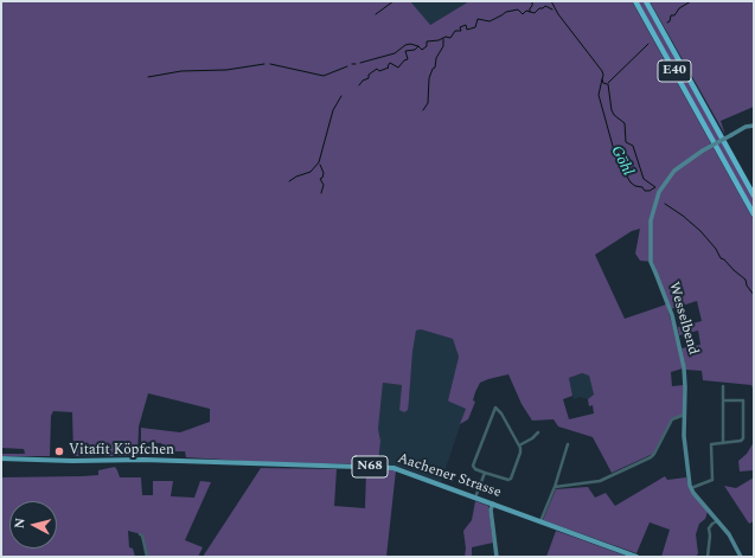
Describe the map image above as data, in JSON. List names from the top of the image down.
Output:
{
  "streets": {
    "highway": ["E40"],
    "main road": ["N68", "Aachener Strasse"],
    "street": ["Wesselbend"]
  },
  "water": ["Göhl"],
  "places": ["Vitafit Köpfchen"],
  "north": "left"
}
